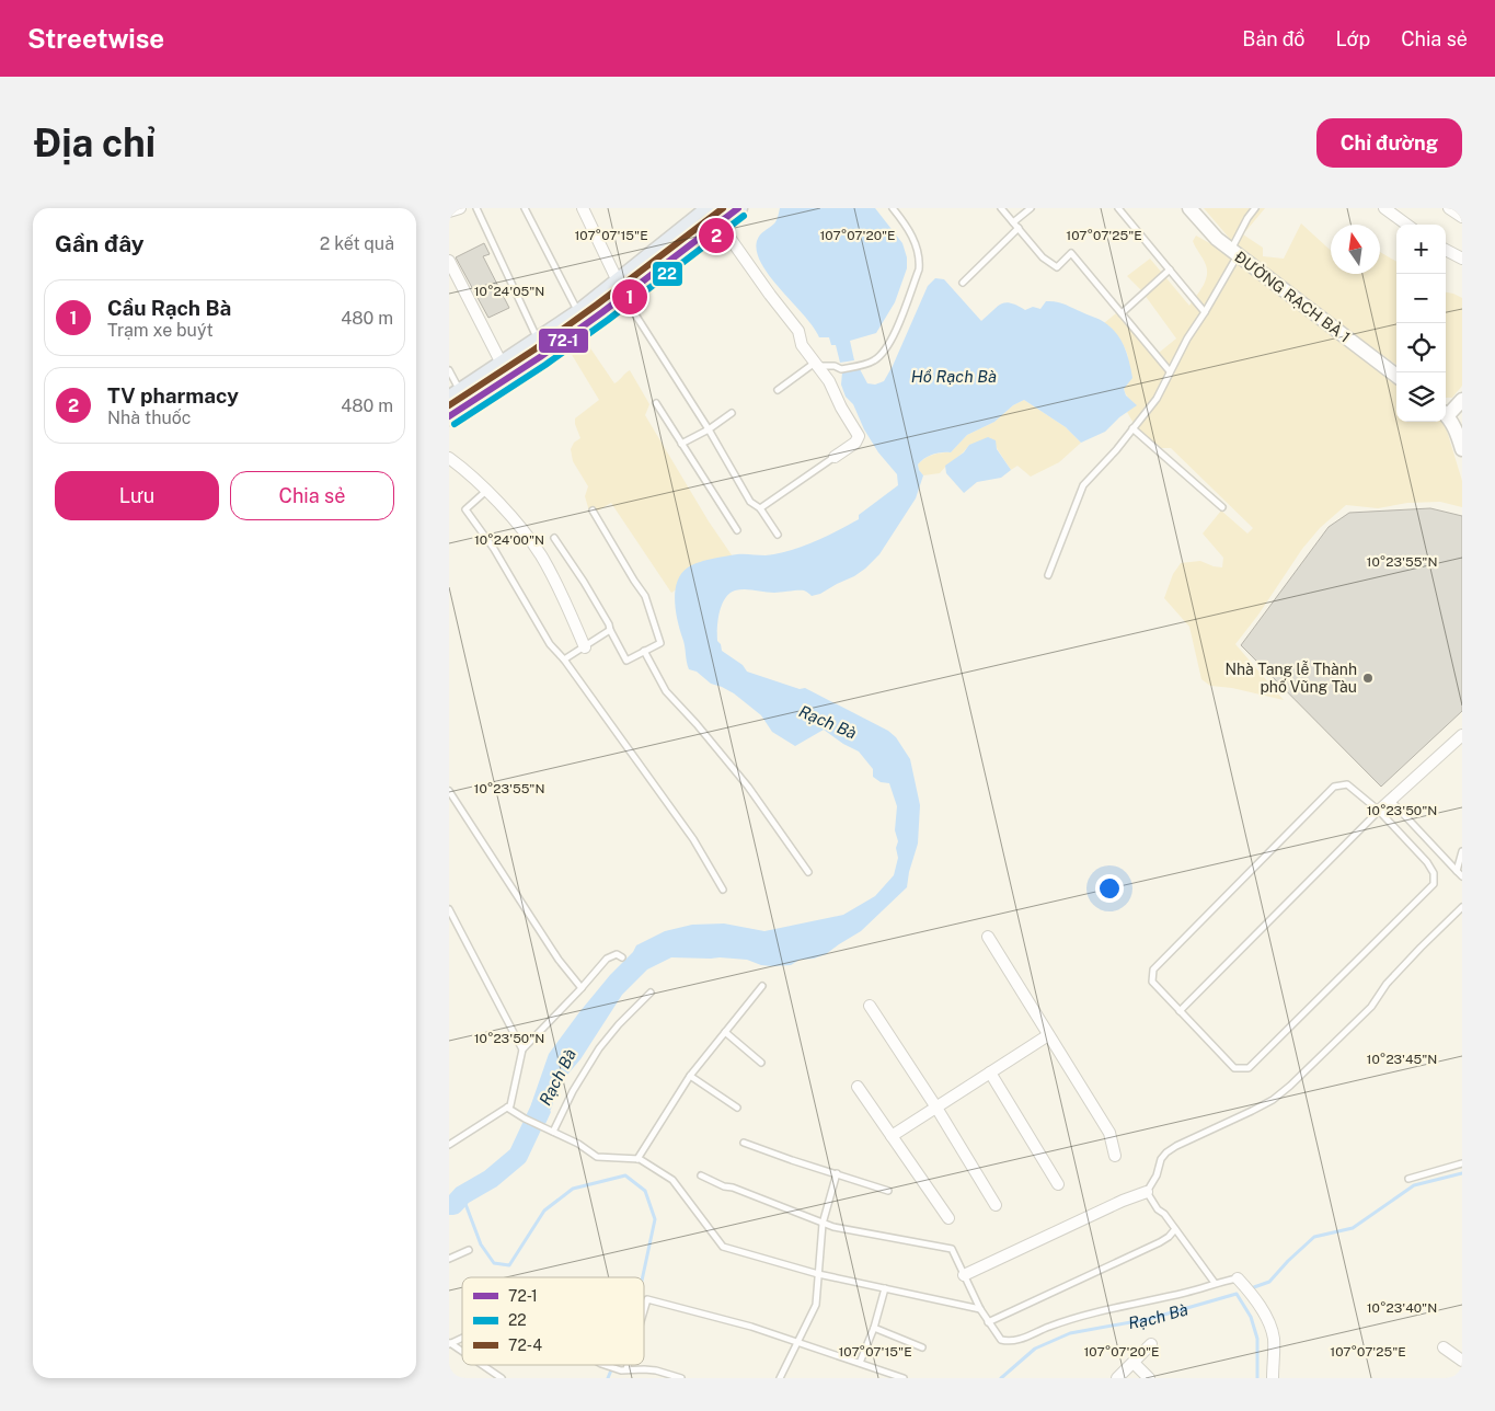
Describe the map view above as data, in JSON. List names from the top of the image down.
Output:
{
  "streets": {
    "street": ["ĐƯỜNG RẠCH BÀ 1"]
  },
  "water": ["Hồ Rạch Bà", "Rạch Bà"],
  "places": ["Nhà Tang lễ Thành phố Vũng Tàu"],
  "lines": ["transit line 72-1", "transit line 72-4", "transit line 22"],
  "legend": ["72-1", "22", "72-4"],
  "north": "top",
  "page": {
    "header": "Streetwise",
    "nav": ["Bản đồ", "Lớp", "Chia sẻ"],
    "buttons": [
      "Chỉ đường",
      ["Lưu", "Chia sẻ"]
    ],
    "title": "Địa chỉ",
    "heading": ["Gần đây", "2 kết quả"],
    "pins": ["2", "1"],
    "map_buttons": ["+", "−"],
    "list": [
      {
        "mark": "1",
        "name": "Cầu Rạch Bà",
        "note": "Trạm xe buýt",
        "value": "480 m"
      },
      {
        "mark": "2",
        "name": "TV pharmacy",
        "note": "Nhà thuốc",
        "value": "480 m"
      }
    ]
  },
  "coordinates": [
    "107°07'15\"E",
    "107°07'20\"E",
    "107°07'25\"E",
    "10°24'05\"N",
    "10°24'00\"N",
    "10°23'55\"N",
    "10°23'50\"N",
    "10°23'45\"N",
    "10°23'40\"N"
  ]
}
